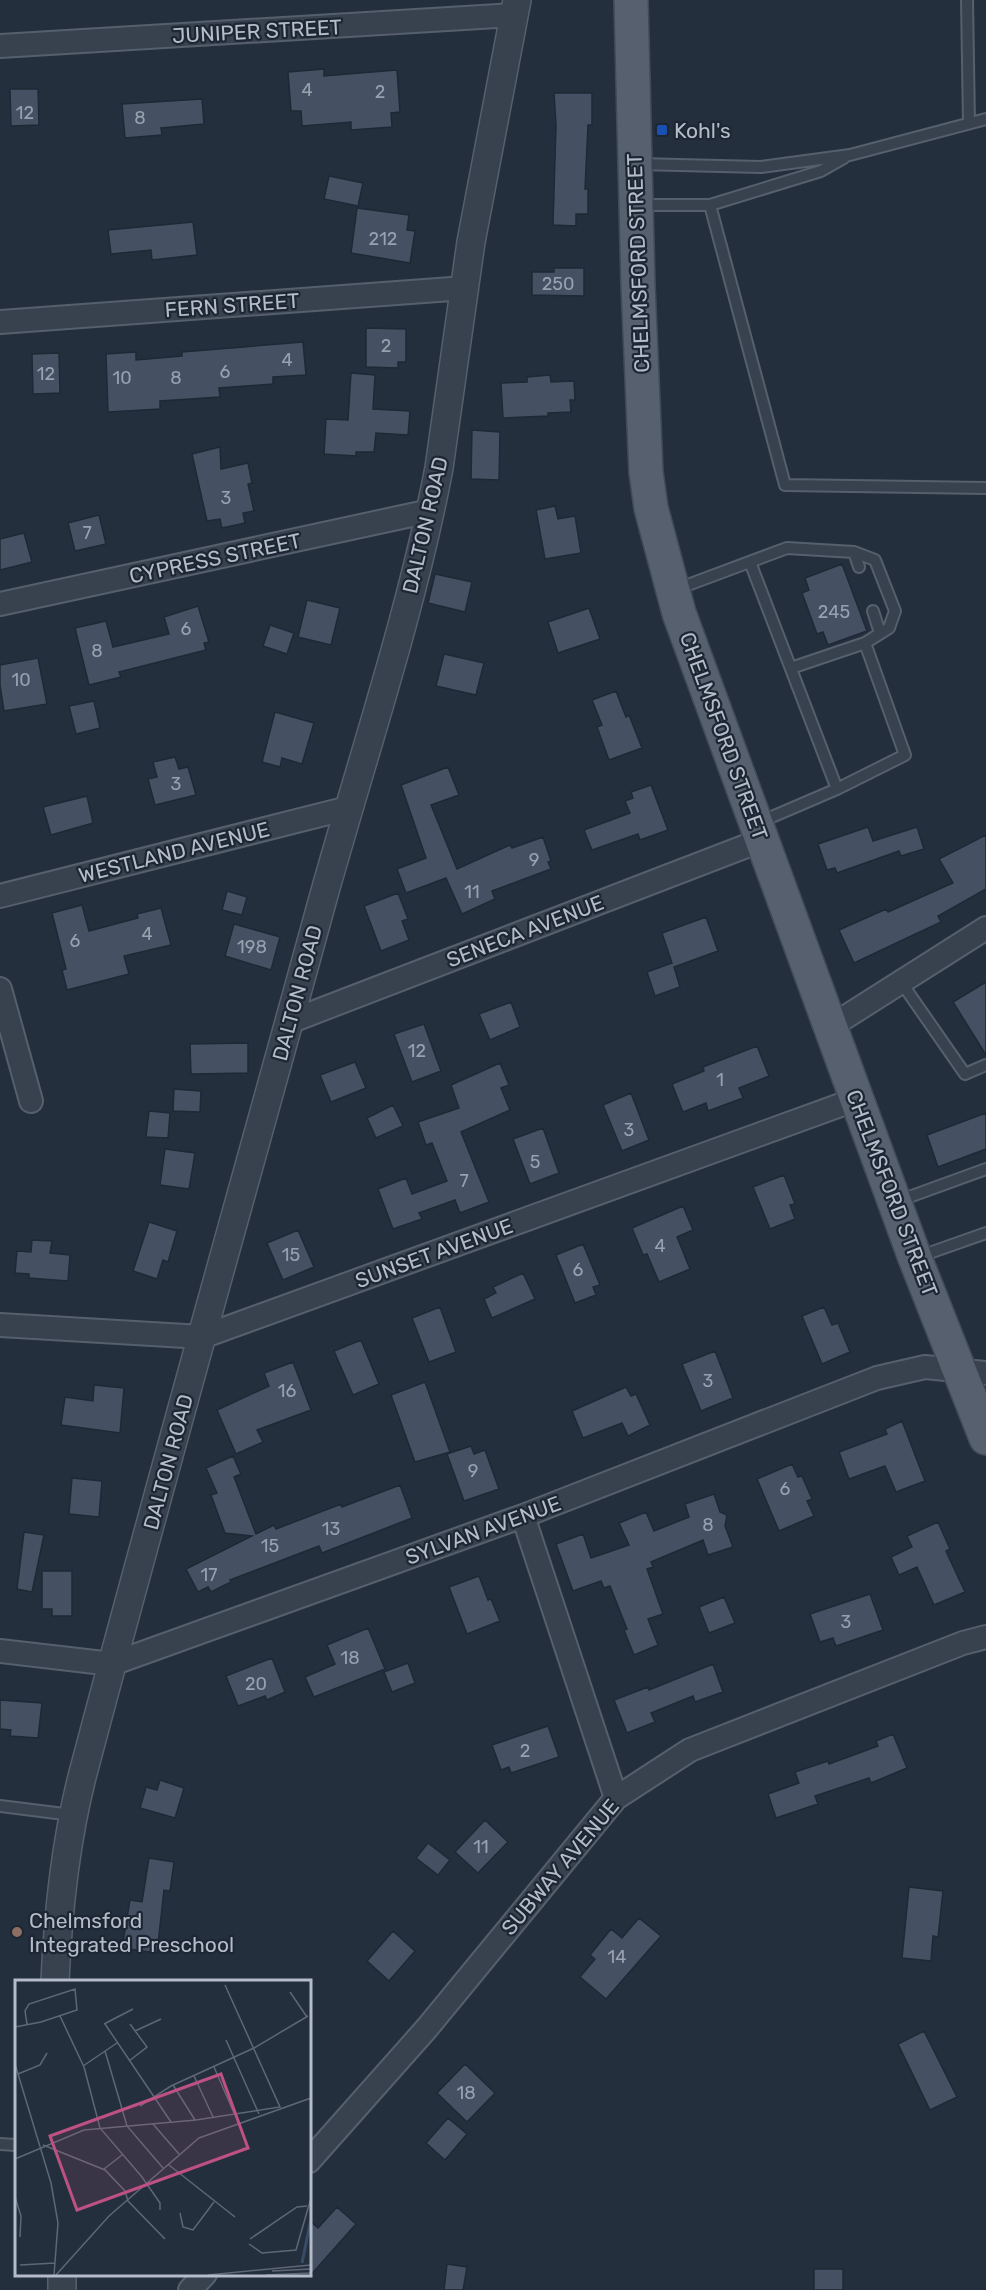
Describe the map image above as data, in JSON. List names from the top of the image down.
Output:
{
  "streets": {
    "main road": ["CHELMSFORD STREET"],
    "street": [
      "JUNIPER STREET",
      "FERN STREET",
      "DALTON ROAD",
      "CYPRESS STREET",
      "WESTLAND AVENUE",
      "SENECA AVENUE",
      "SUNSET AVENUE",
      "SYLVAN AVENUE",
      "SUBWAY AVENUE"
    ]
  },
  "crossings": [
    ["JUNIPER STREET", "DALTON ROAD"],
    ["CHELMSFORD STREET", "SENECA AVENUE"],
    ["CHELMSFORD STREET", "SUNSET AVENUE"],
    ["CHELMSFORD STREET", "SYLVAN AVENUE"],
    ["FERN STREET", "DALTON ROAD"],
    ["DALTON ROAD", "CYPRESS STREET"],
    ["DALTON ROAD", "WESTLAND AVENUE"],
    ["DALTON ROAD", "SENECA AVENUE"],
    ["DALTON ROAD", "SUNSET AVENUE"],
    ["DALTON ROAD", "SYLVAN AVENUE"]
  ],
  "places": {
    "transit": ["Kohl's"],
    "other": ["Chelmsford Integrated Preschool"]
  },
  "house_numbers": [
    "4",
    "2",
    "12",
    "8",
    "212",
    "250",
    "2",
    "4",
    "6",
    "12",
    "10",
    "8",
    "3",
    "7",
    "245",
    "6",
    "8",
    "10",
    "3",
    "9",
    "11",
    "4",
    "6",
    "198",
    "12",
    "1",
    "3",
    "5",
    "7",
    "4",
    "15",
    "6",
    "3",
    "16",
    "9",
    "6",
    "8",
    "13",
    "15",
    "17",
    "3",
    "18",
    "20",
    "2",
    "11",
    "14",
    "18"
  ]
}
